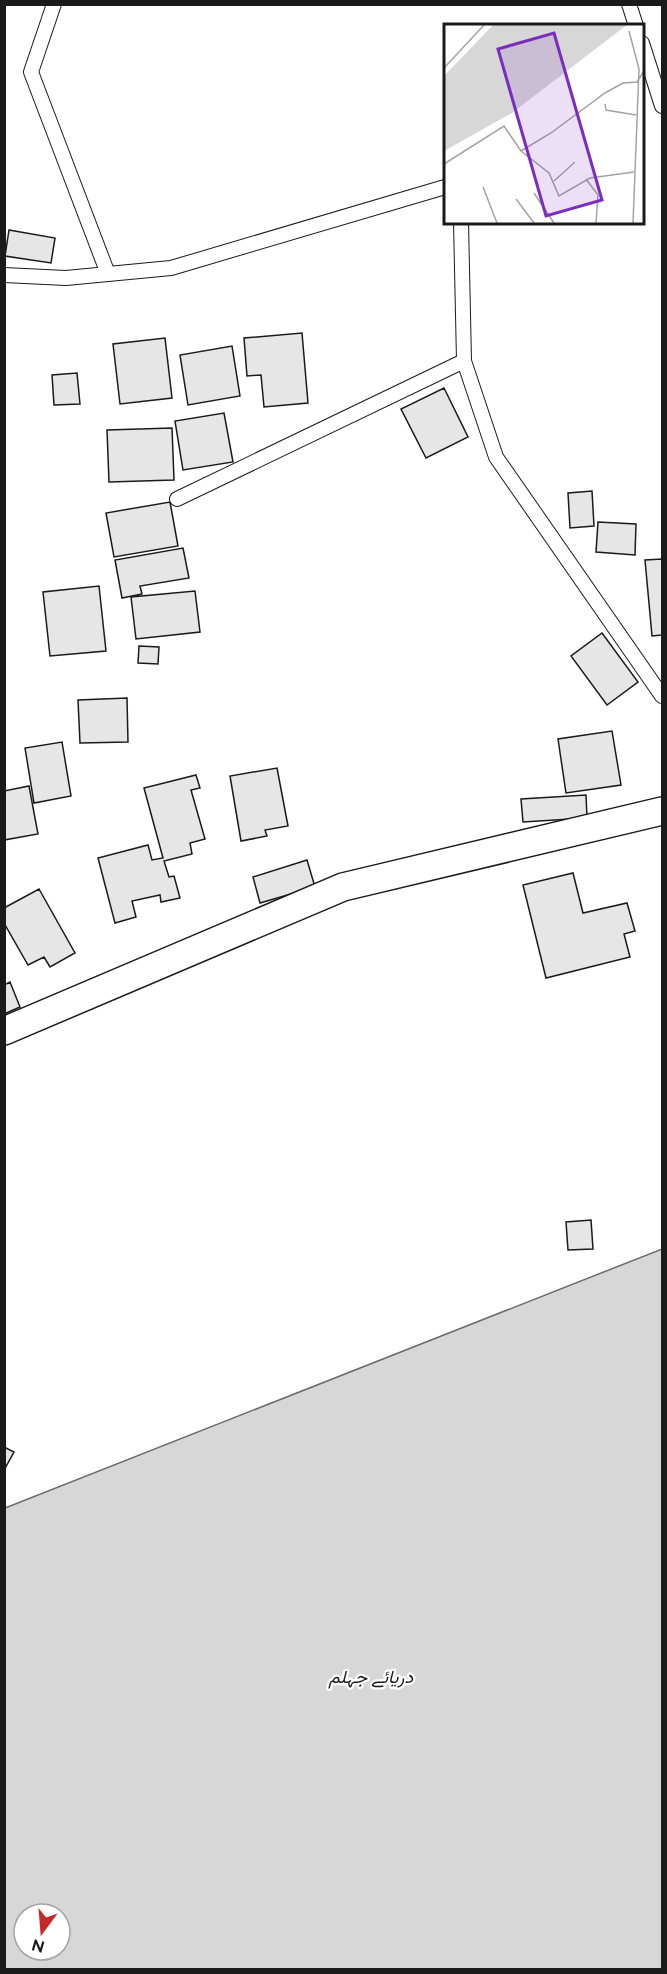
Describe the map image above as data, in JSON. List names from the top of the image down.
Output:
{
  "water": ["دریائے جہلم"],
  "north": "bottom"
}
